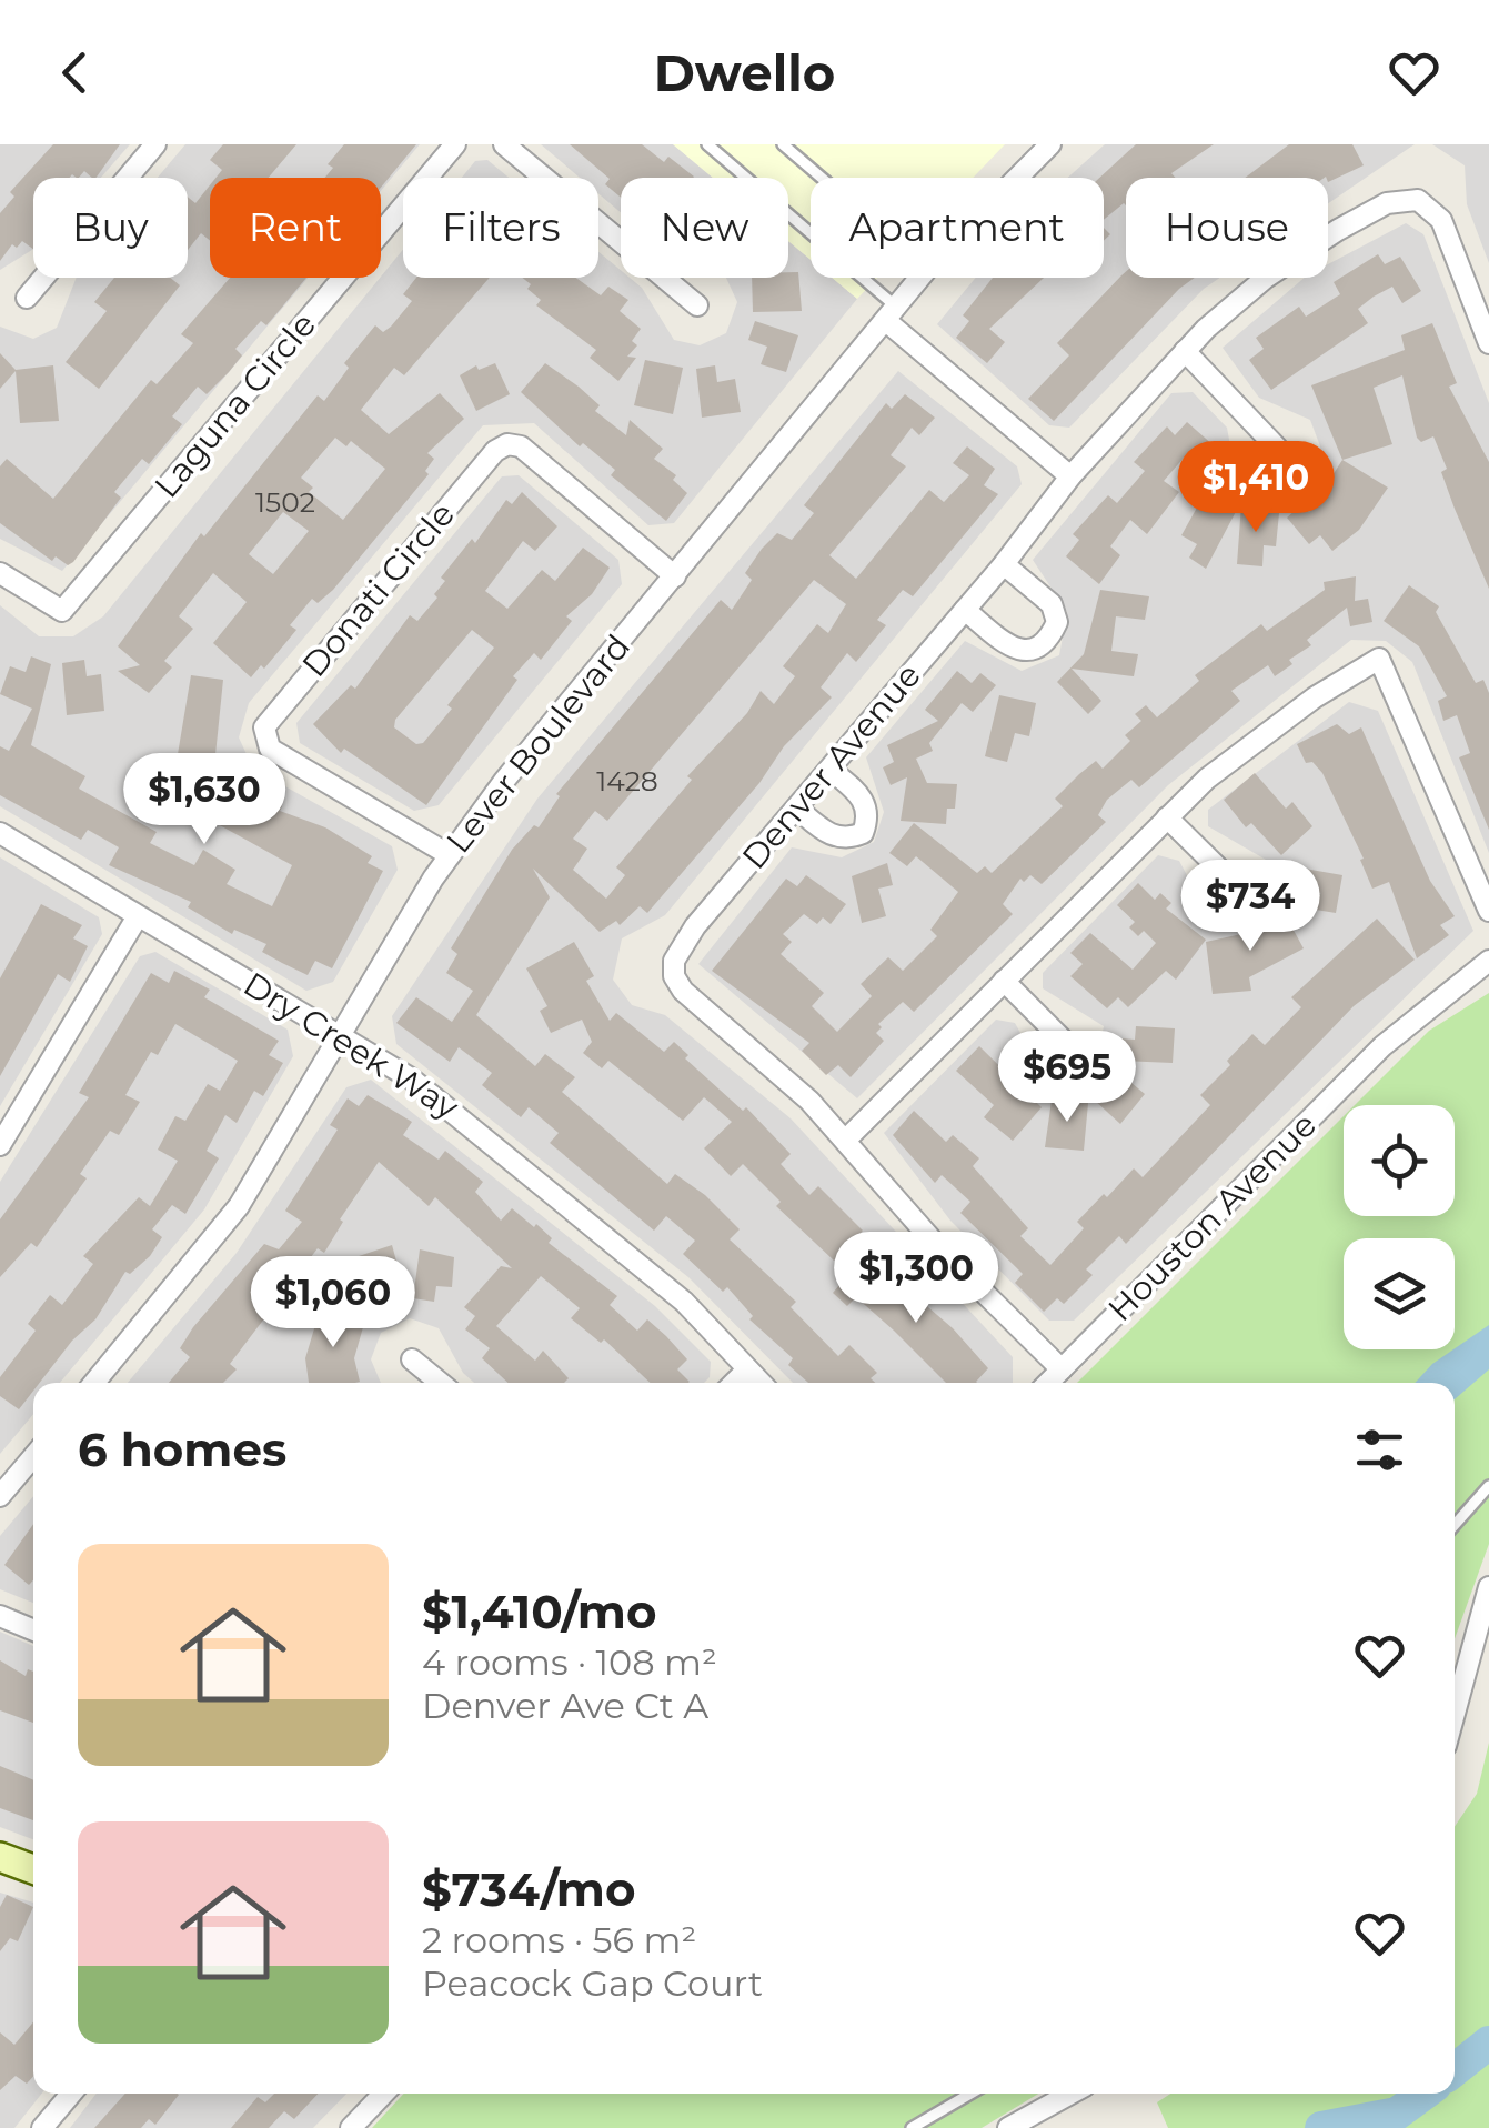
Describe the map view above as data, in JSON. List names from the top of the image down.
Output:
{
  "streets": {
    "street": [
      "Laguna Circle",
      "Donati Circle",
      "Lever Boulevard",
      "Denver Avenue",
      "Dry Creek Way",
      "Houston Avenue"
    ]
  },
  "crossings": [
    ["Donati Circle", "Lever Boulevard"],
    ["Lever Boulevard", "Dry Creek Way"],
    ["Denver Avenue", "Houston Avenue"]
  ],
  "house_numbers": ["1502", "1428"],
  "page": {
    "header": "Dwello",
    "chip": [
      "Buy",
      "Rent",
      "Filters",
      "New",
      "Apartment",
      "House"
    ],
    "price": [
      "$1,410",
      "$1,630",
      "$734",
      "$695",
      "$1,300",
      "$1,060"
    ],
    "heading": "6 homes",
    "list": [
      {
        "name": "$1,410/mo",
        "note": "4 rooms · 108 m² · Denver Ave Ct A"
      },
      {
        "name": "$734/mo",
        "note": "2 rooms · 56 m² · Peacock Gap Court"
      }
    ]
  }
}
